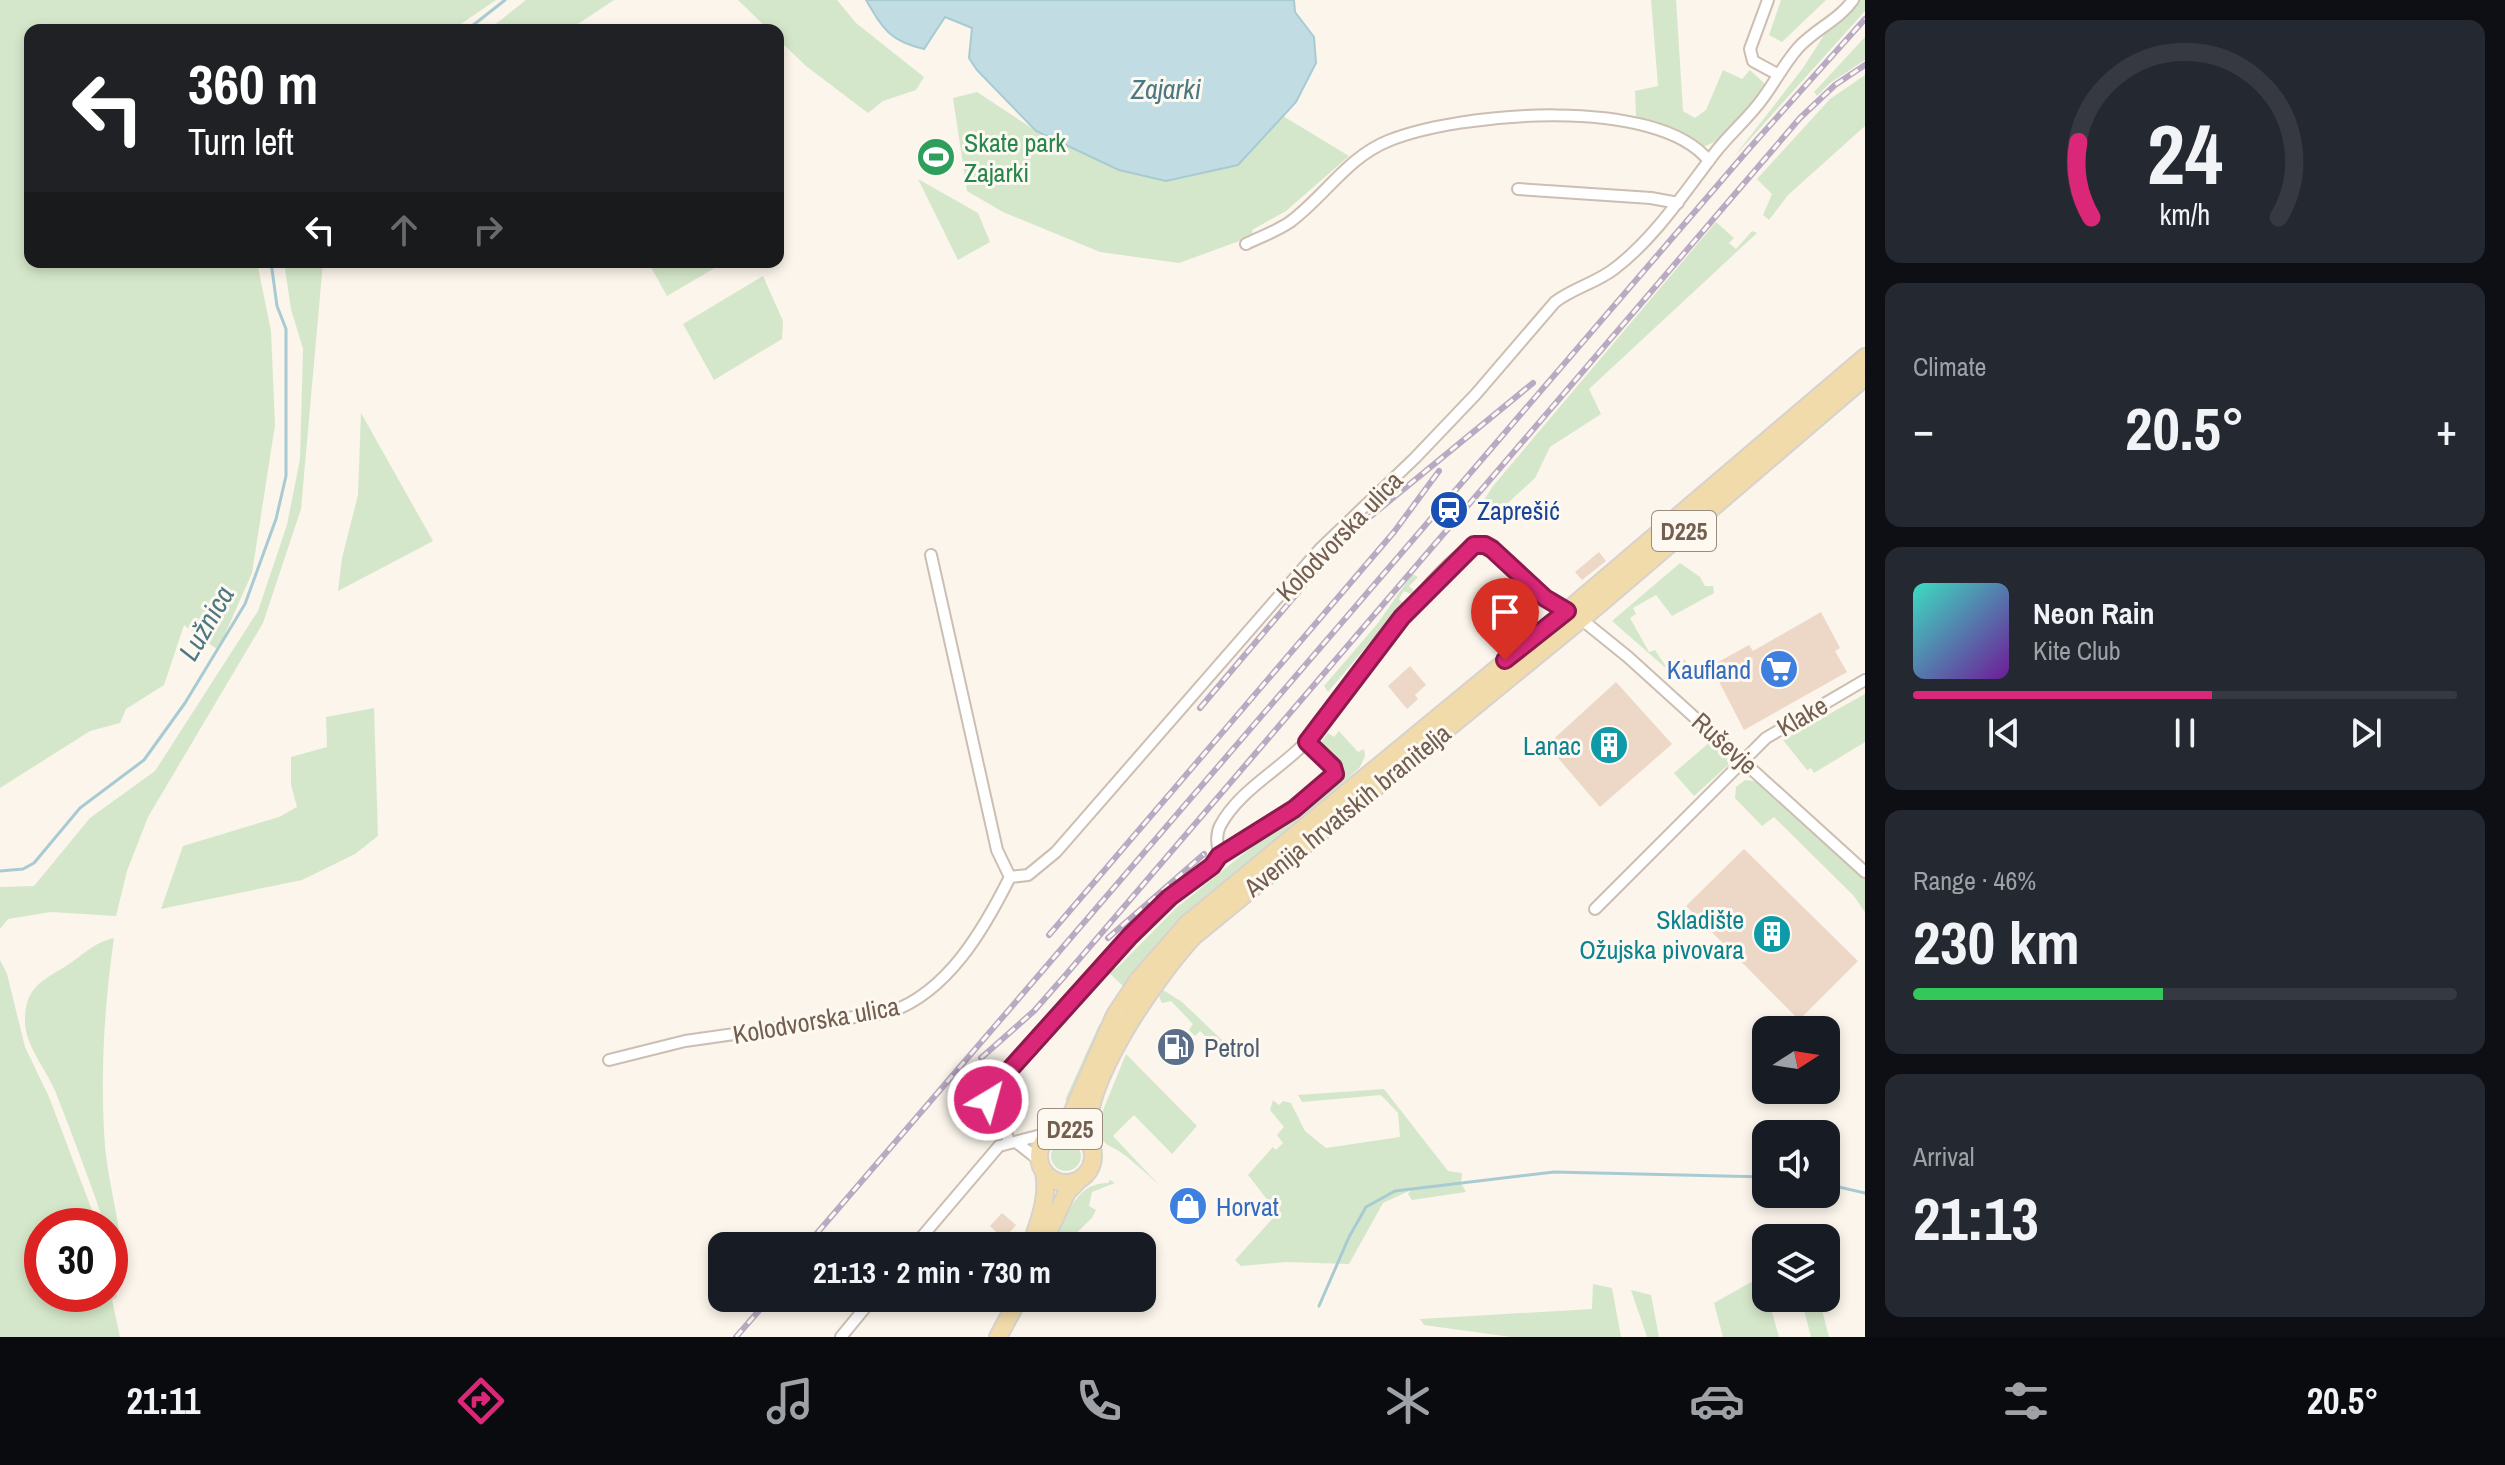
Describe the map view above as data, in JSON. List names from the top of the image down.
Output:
{
  "streets": {
    "main road": ["D225", "Avenija hrvatskih branitelja"],
    "street": ["Kolodvorska ulica", "Klake", "Ruševje"]
  },
  "crossings": [
    ["D225", "Avenija hrvatskih branitelja"],
    ["Klake", "Ruševje"],
    ["Ruševje", "Avenija hrvatskih branitelja"]
  ],
  "water": ["Zajarki", "Lužnica"],
  "places": {
    "sports": ["Skate park Zajarki"],
    "station": ["Zaprešić"],
    "supermarket": ["Kaufland"],
    "building": ["Lanac", "Skladište Ožujska pivovara"],
    "fuel station": ["Petrol"],
    "shop": ["Horvat"]
  },
  "north": "right",
  "page": {
    "turn": ["360 m", "Turn left"],
    "tile": [
      "Climate",
      ["Range · 46%", "230 km"],
      ["Arrival", "21:13"]
    ],
    "heat": ["−", "20.5°", "+"],
    "song": ["Neon Rain", "Kite Club"],
    "limit": "30",
    "trip": "21:13 · 2 min · 730 m",
    "tabs": ["21:11", "20.5°"],
    "gauge": ["24", "km/h"]
  }
}
